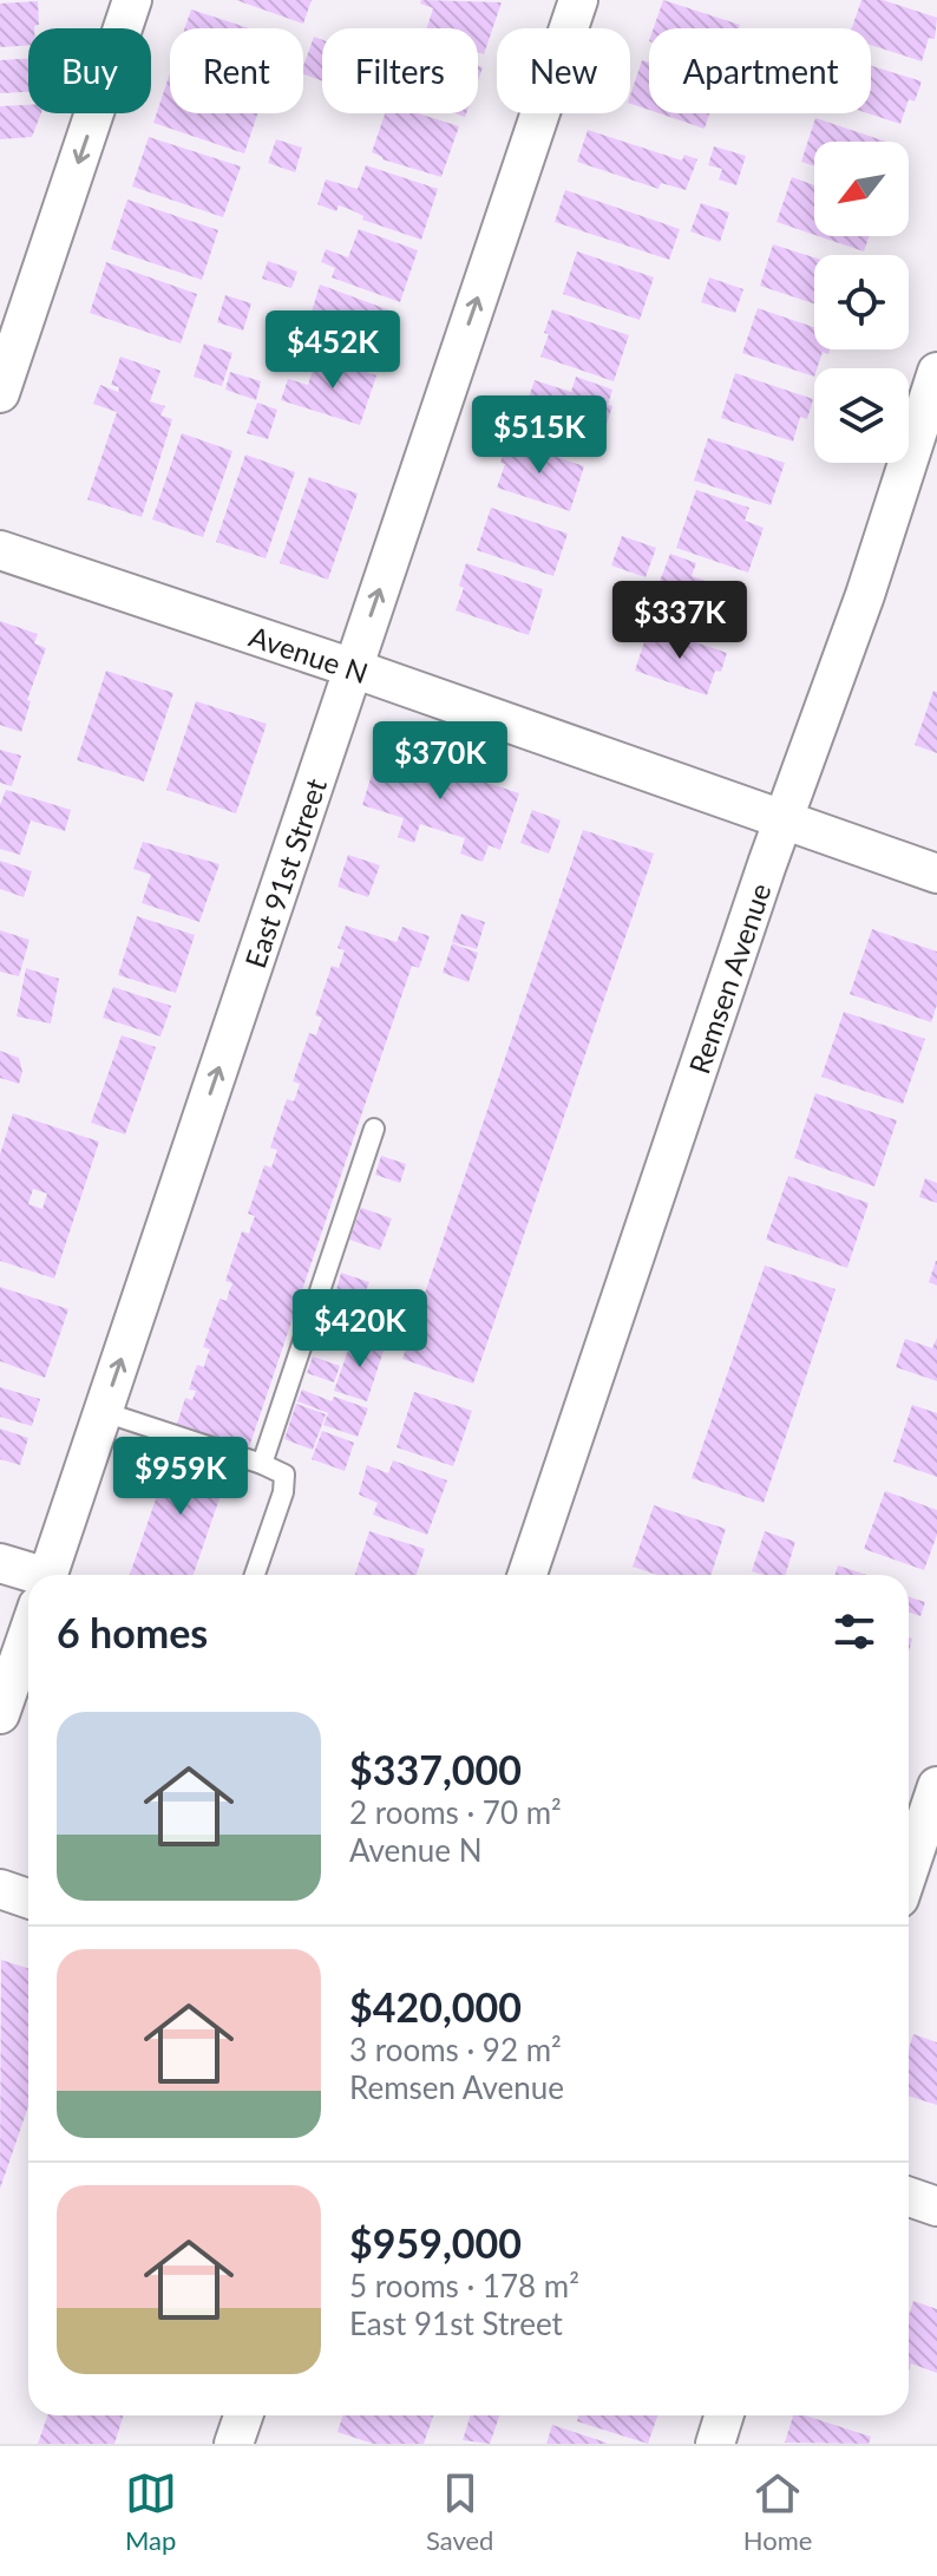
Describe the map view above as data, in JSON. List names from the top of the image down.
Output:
{
  "streets": {
    "street": ["Avenue N", "East 91st Street", "Remsen Avenue"]
  },
  "crossings": [
    ["Avenue N", "East 91st Street"],
    ["Avenue N", "Remsen Avenue"]
  ],
  "one_way": ["East 91st Street"],
  "north": "bottom left",
  "page": {
    "chip": [
      "Buy",
      "Rent",
      "Filters",
      "New",
      "Apartment"
    ],
    "price": [
      "$452K",
      "$515K",
      "$337K",
      "$370K",
      "$420K",
      "$959K"
    ],
    "heading": "6 homes",
    "list": [
      {
        "name": "$337,000",
        "note": "2 rooms · 70 m² · Avenue N"
      },
      {
        "name": "$420,000",
        "note": "3 rooms · 92 m² · Remsen Avenue"
      },
      {
        "name": "$959,000",
        "note": "5 rooms · 178 m² · East 91st Street"
      }
    ],
    "tabs": ["Map", "Saved", "Home"]
  }
}
